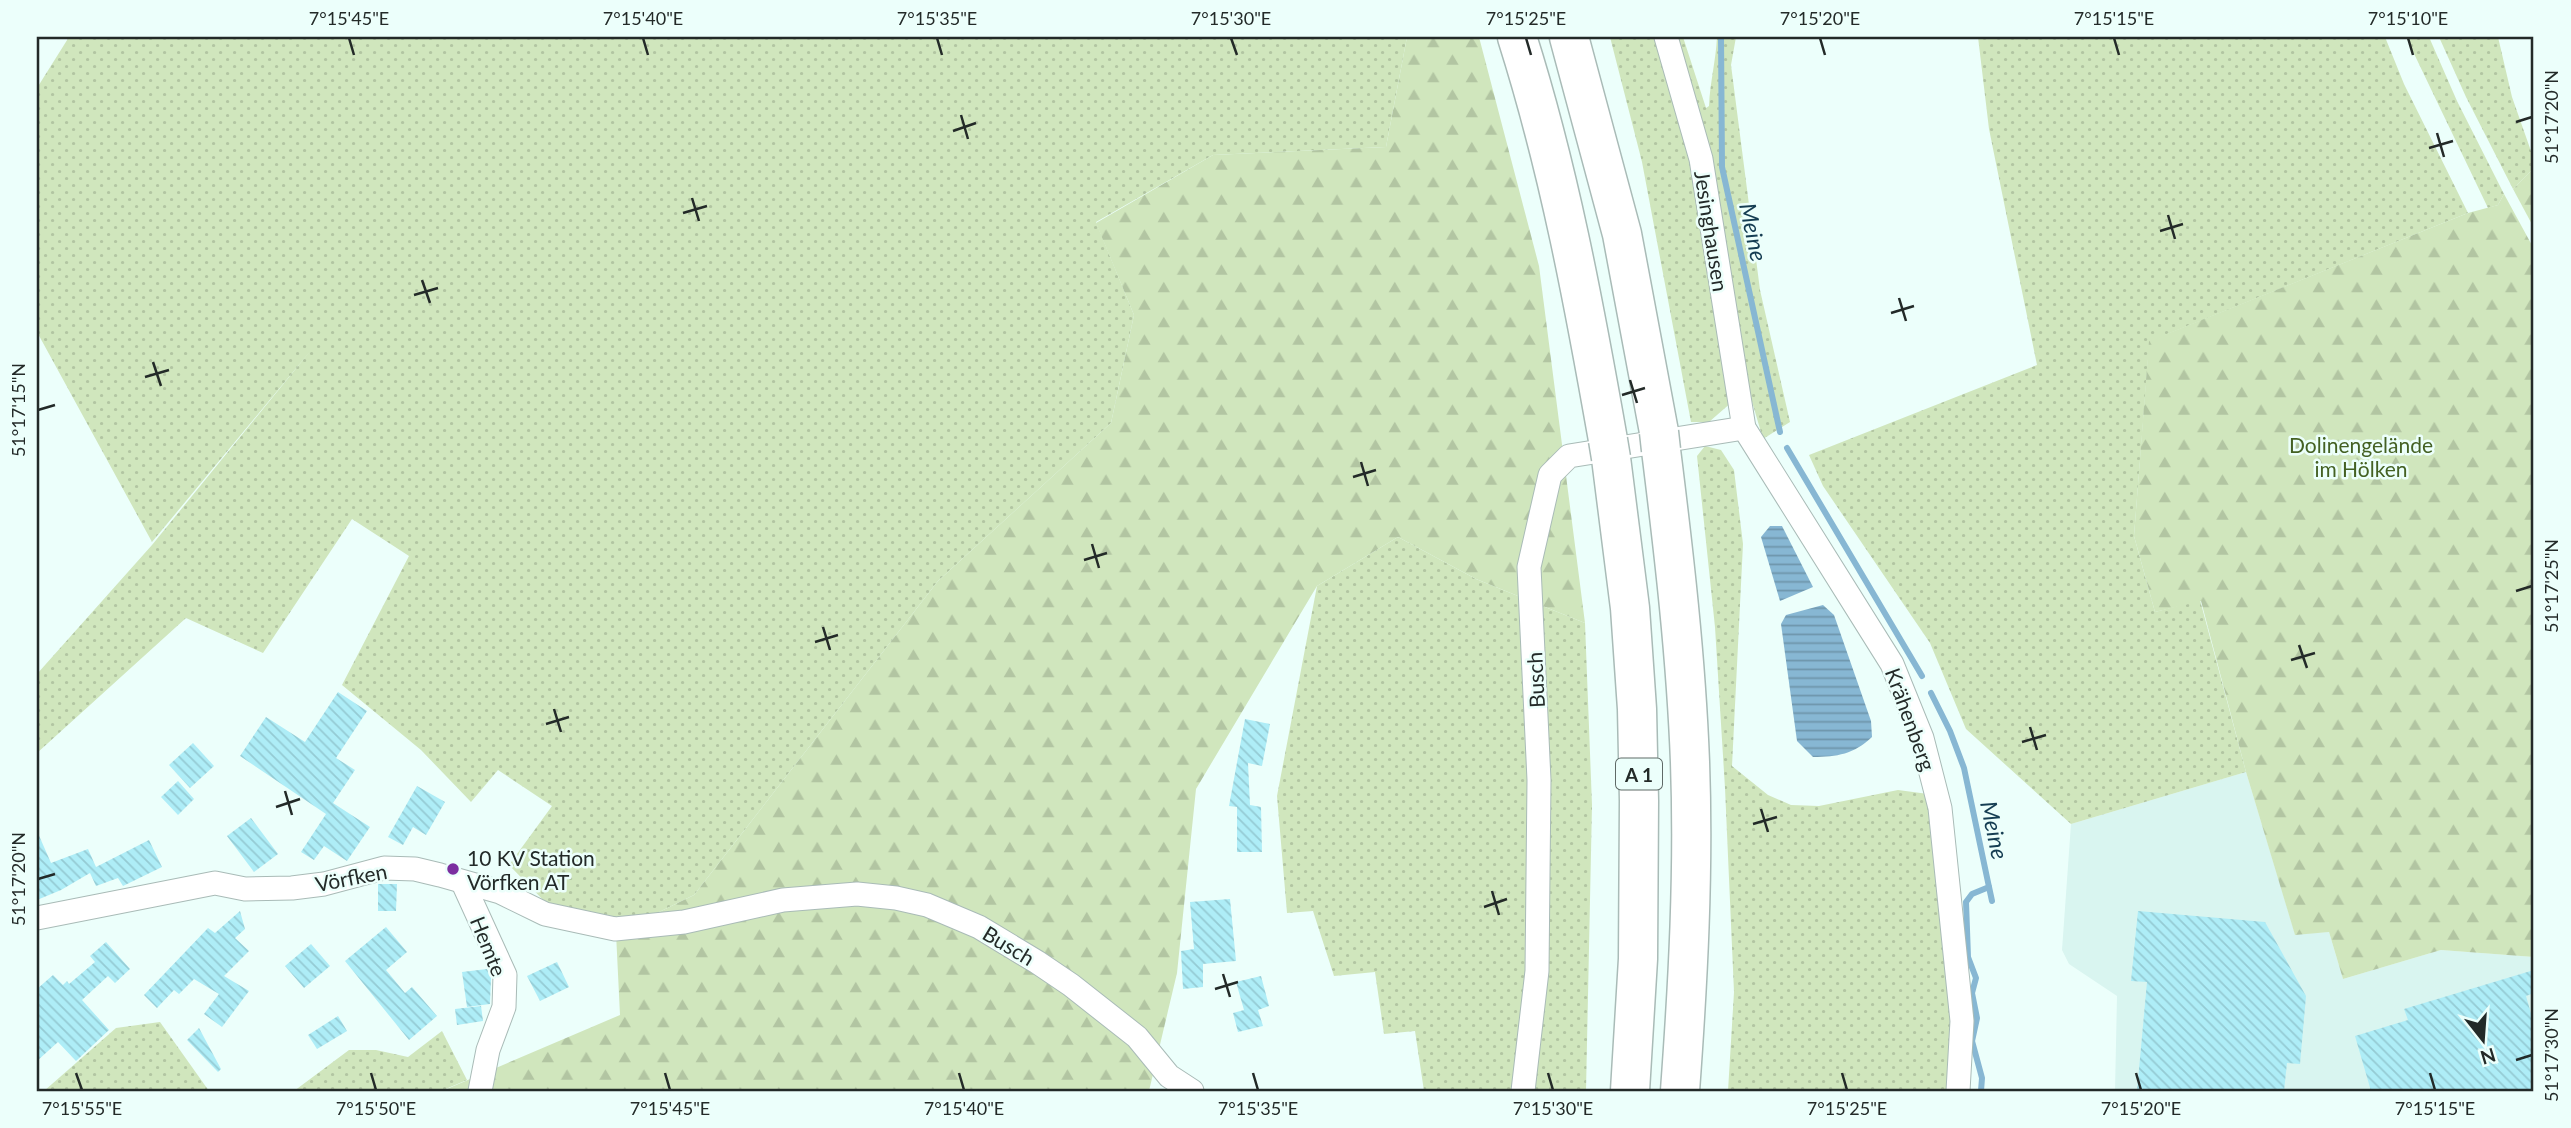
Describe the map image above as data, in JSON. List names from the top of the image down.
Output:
{
  "streets": {
    "highway": ["A 1"],
    "street": [
      "Jesinghausen",
      "Busch",
      "Krähenberg",
      "Vörfken",
      "Hemte"
    ]
  },
  "crossings": [
    ["Jesinghausen", "Busch"],
    ["Jesinghausen", "Krähenberg"],
    ["Busch", "Krähenberg"],
    ["Busch", "Vörfken"],
    ["Vörfken", "Hemte"]
  ],
  "water": ["Meine"],
  "parks": ["Dolinengelände im Hölken"],
  "places": ["10 KV Station Vörfken AT"],
  "north": "bottom",
  "coordinates": [
    "7°15'45\"E",
    "7°15'40\"E",
    "7°15'35\"E",
    "7°15'30\"E",
    "7°15'25\"E",
    "7°15'20\"E",
    "7°15'15\"E",
    "7°15'10\"E",
    "51°17'20\"N",
    "51°17'15\"N",
    "51°17'25\"N",
    "51°17'30\"N",
    "7°15'55\"E",
    "7°15'50\"E"
  ]
}
